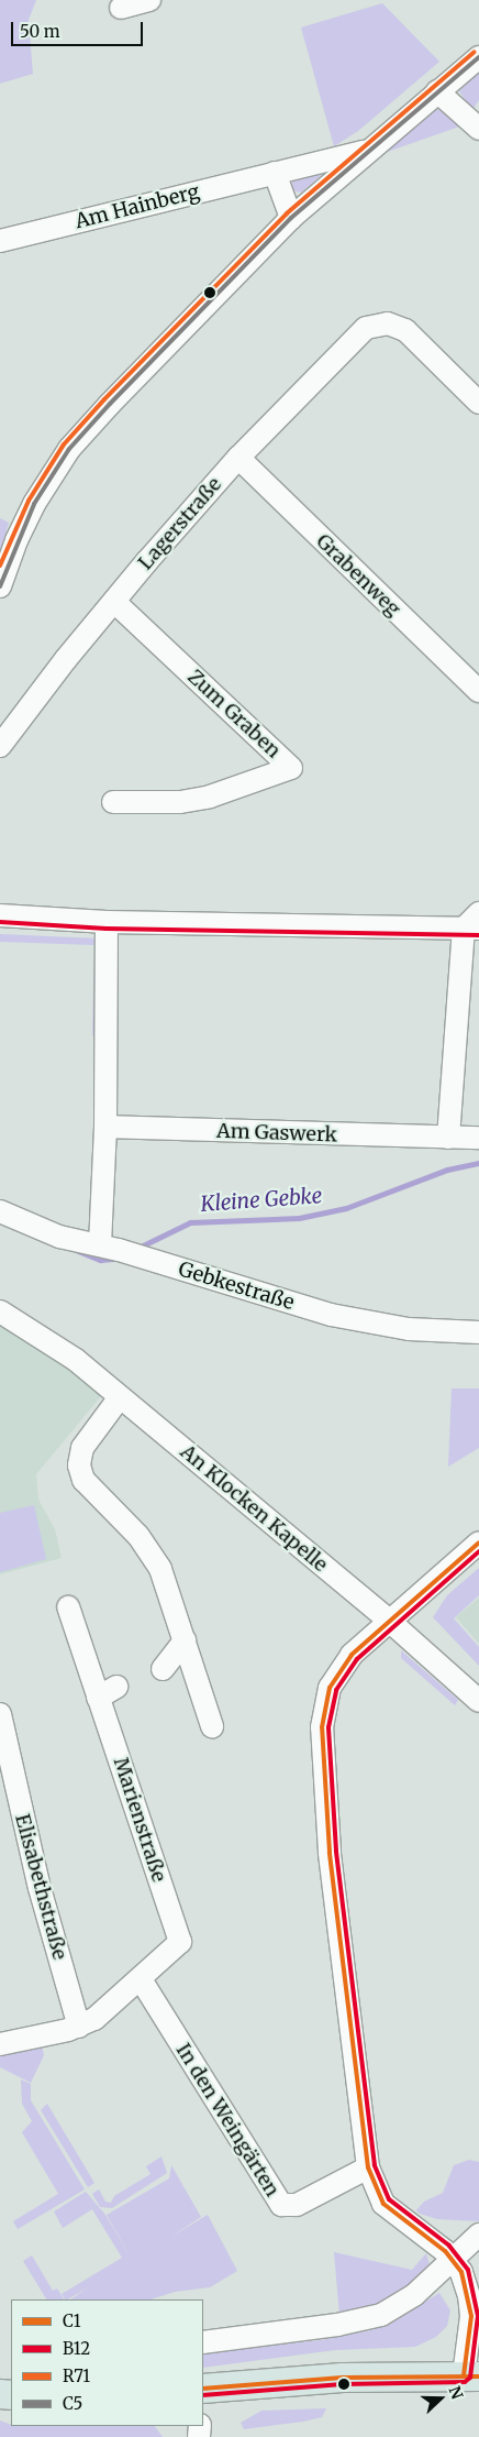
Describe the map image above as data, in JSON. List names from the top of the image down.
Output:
{
  "streets": {
    "street": [
      "Am Hainberg",
      "Lagerstraße",
      "Grabenweg",
      "Zum Graben",
      "Am Gaswerk",
      "Gebkestraße",
      "An Klocken Kapelle",
      "Marienstraße",
      "Elisabethstraße",
      "In den Weingärten"
    ]
  },
  "crossings": [
    ["Lagerstraße", "Grabenweg"],
    ["Lagerstraße", "Zum Graben"],
    ["Marienstraße", "In den Weingärten"]
  ],
  "water": ["Kleine Gebke"],
  "lines": [
    "transit line R71",
    "transit line C5",
    "transit line B12",
    "transit line C1"
  ],
  "legend": [
    "C1",
    "B12",
    "R71",
    "C5"
  ],
  "scale_bar": "50 m",
  "north": "right"
}
